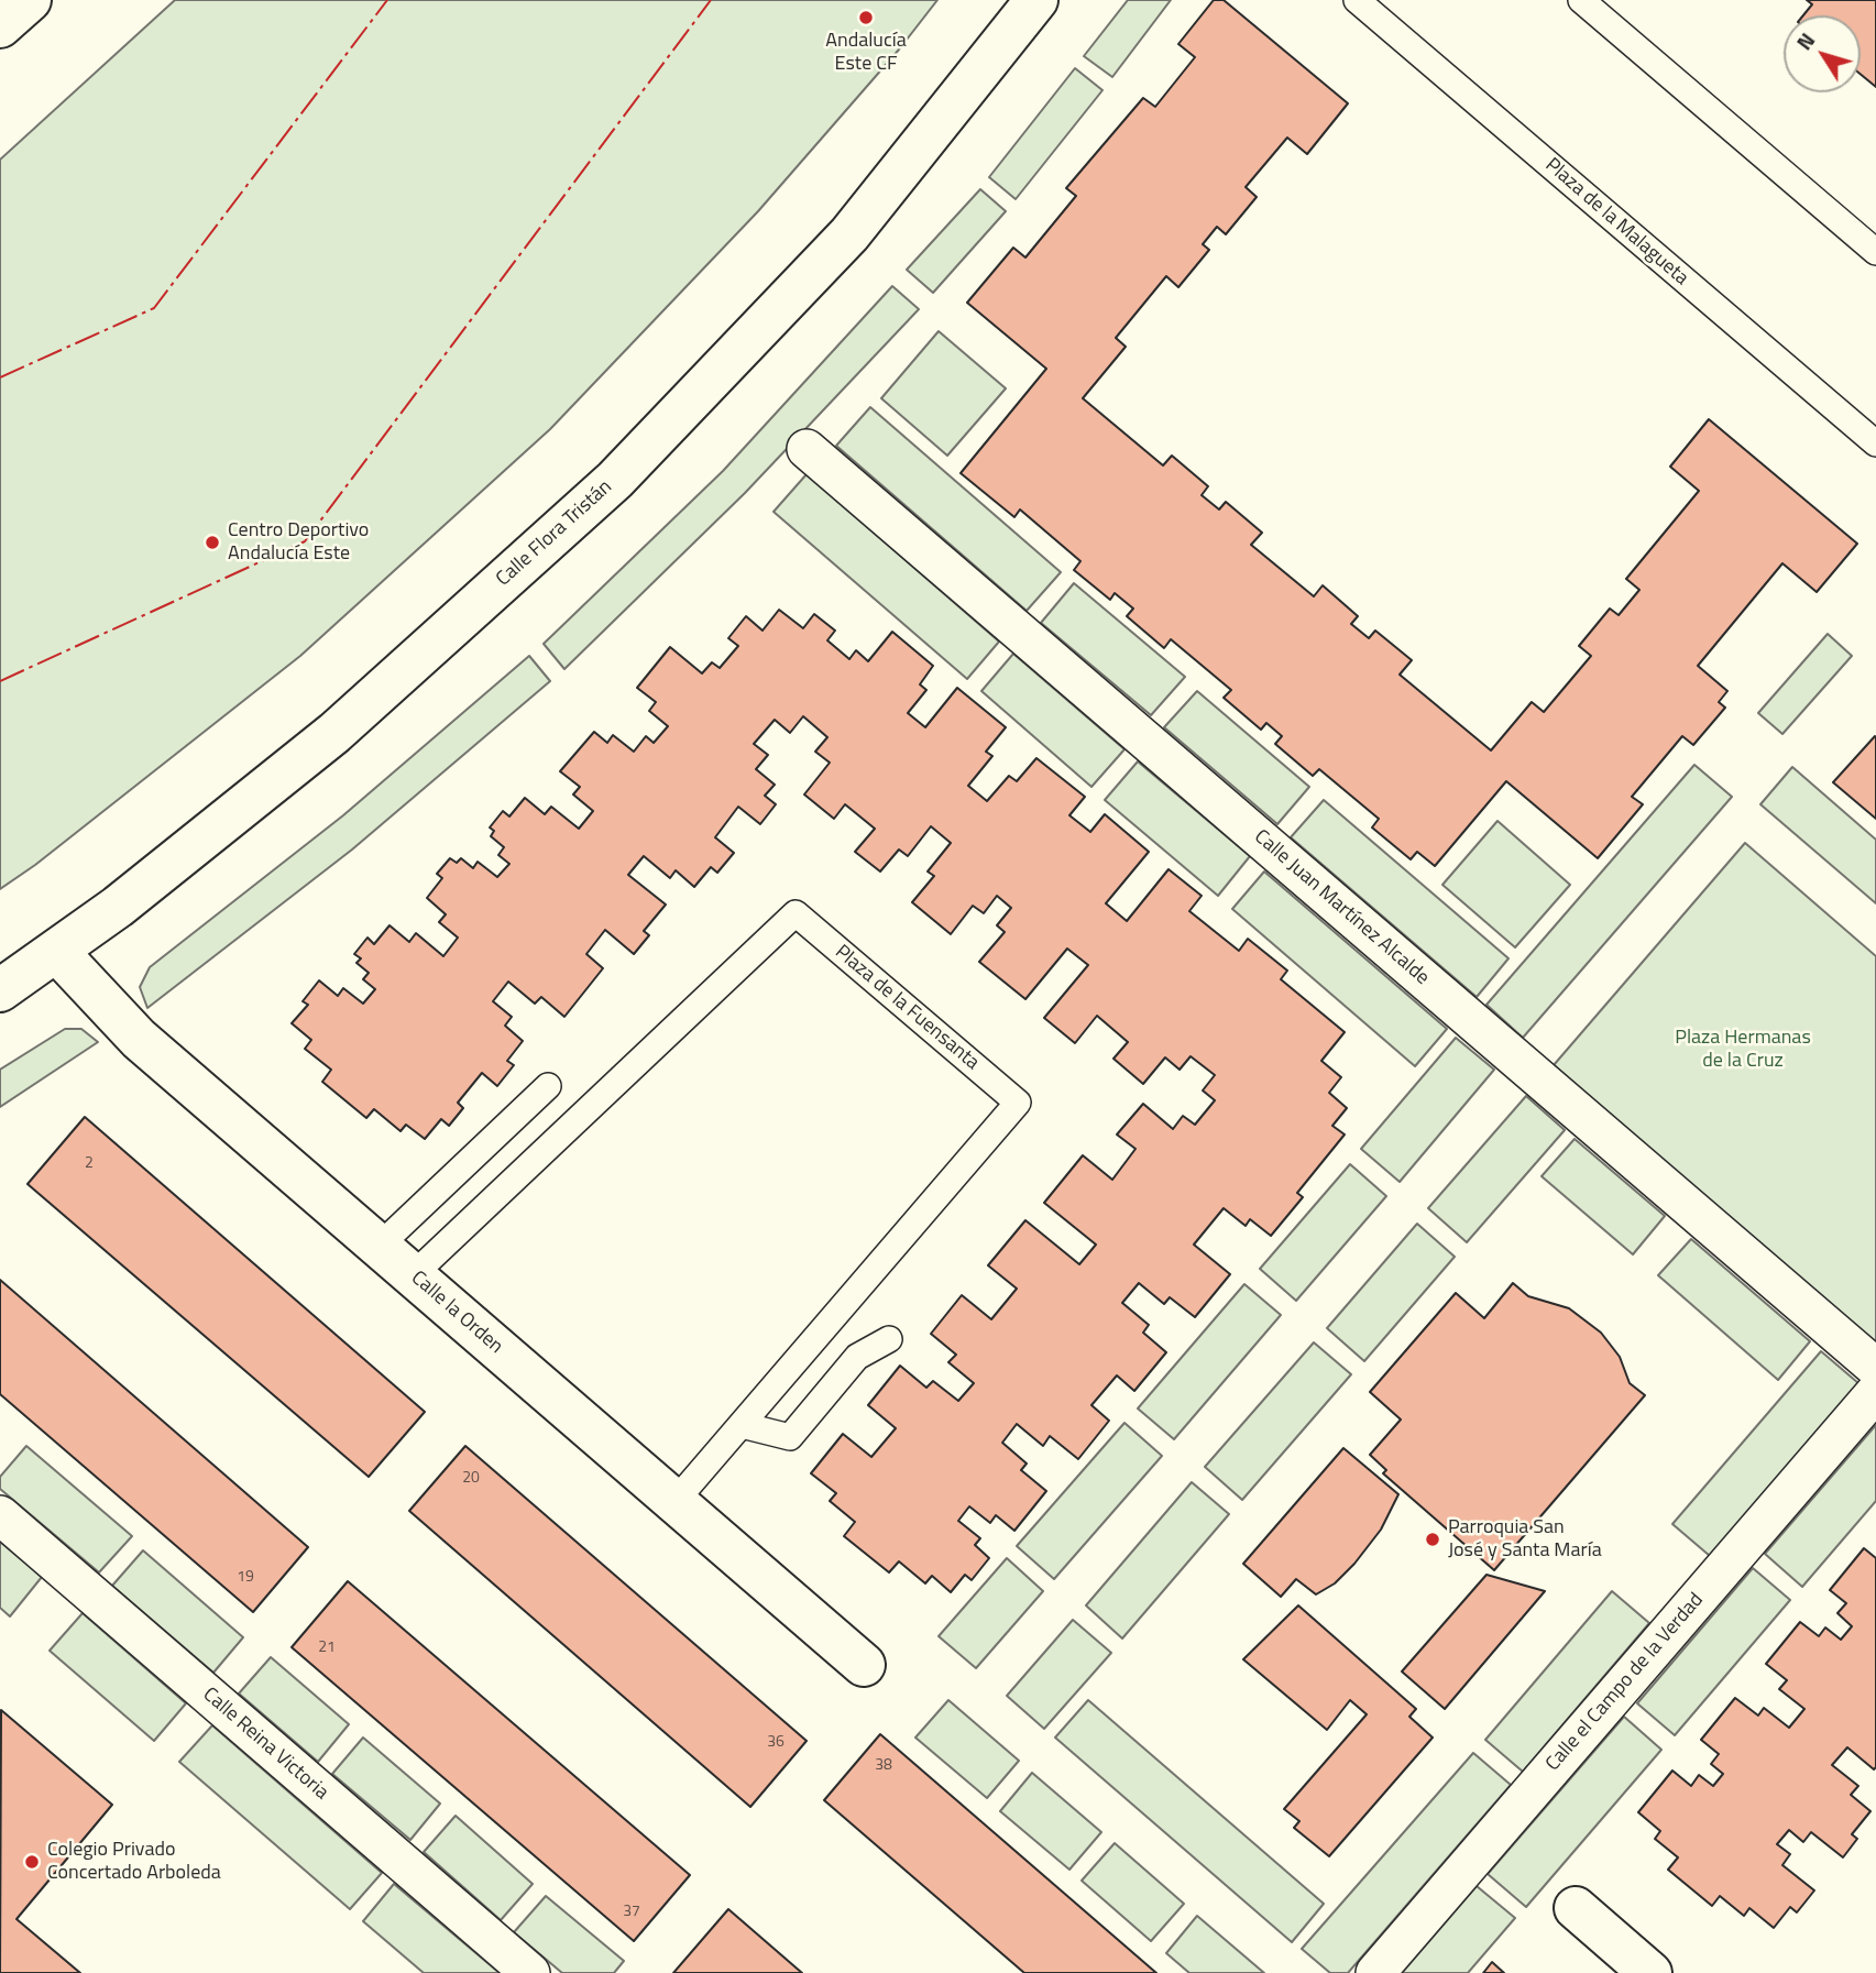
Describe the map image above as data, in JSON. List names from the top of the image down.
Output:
{
  "streets": {
    "street": [
      "Calle Flora Tristán",
      "Calle Juan Martínez Alcalde",
      "Calle la Orden",
      "Calle el Campo de la Verdad",
      "Calle Reina Victoria"
    ],
    "lane": ["Plaza de la Malagueta", "Plaza de la Fuensanta"]
  },
  "crossings": [
    ["Calle Flora Tristán", "Calle la Orden"],
    ["Plaza de la Fuensanta", "Calle la Orden"]
  ],
  "parks": ["Plaza Hermanas de la Cruz"],
  "places": [
    "Andalucía Este CF",
    "Centro Deportivo Andalucía Este",
    "Parroquia San José y Santa María",
    "Colegio Privado Concertado Arboleda"
  ],
  "house_numbers": [
    "2",
    "20",
    "19",
    "21",
    "36",
    "38",
    "37"
  ],
  "north": "top left"
}
